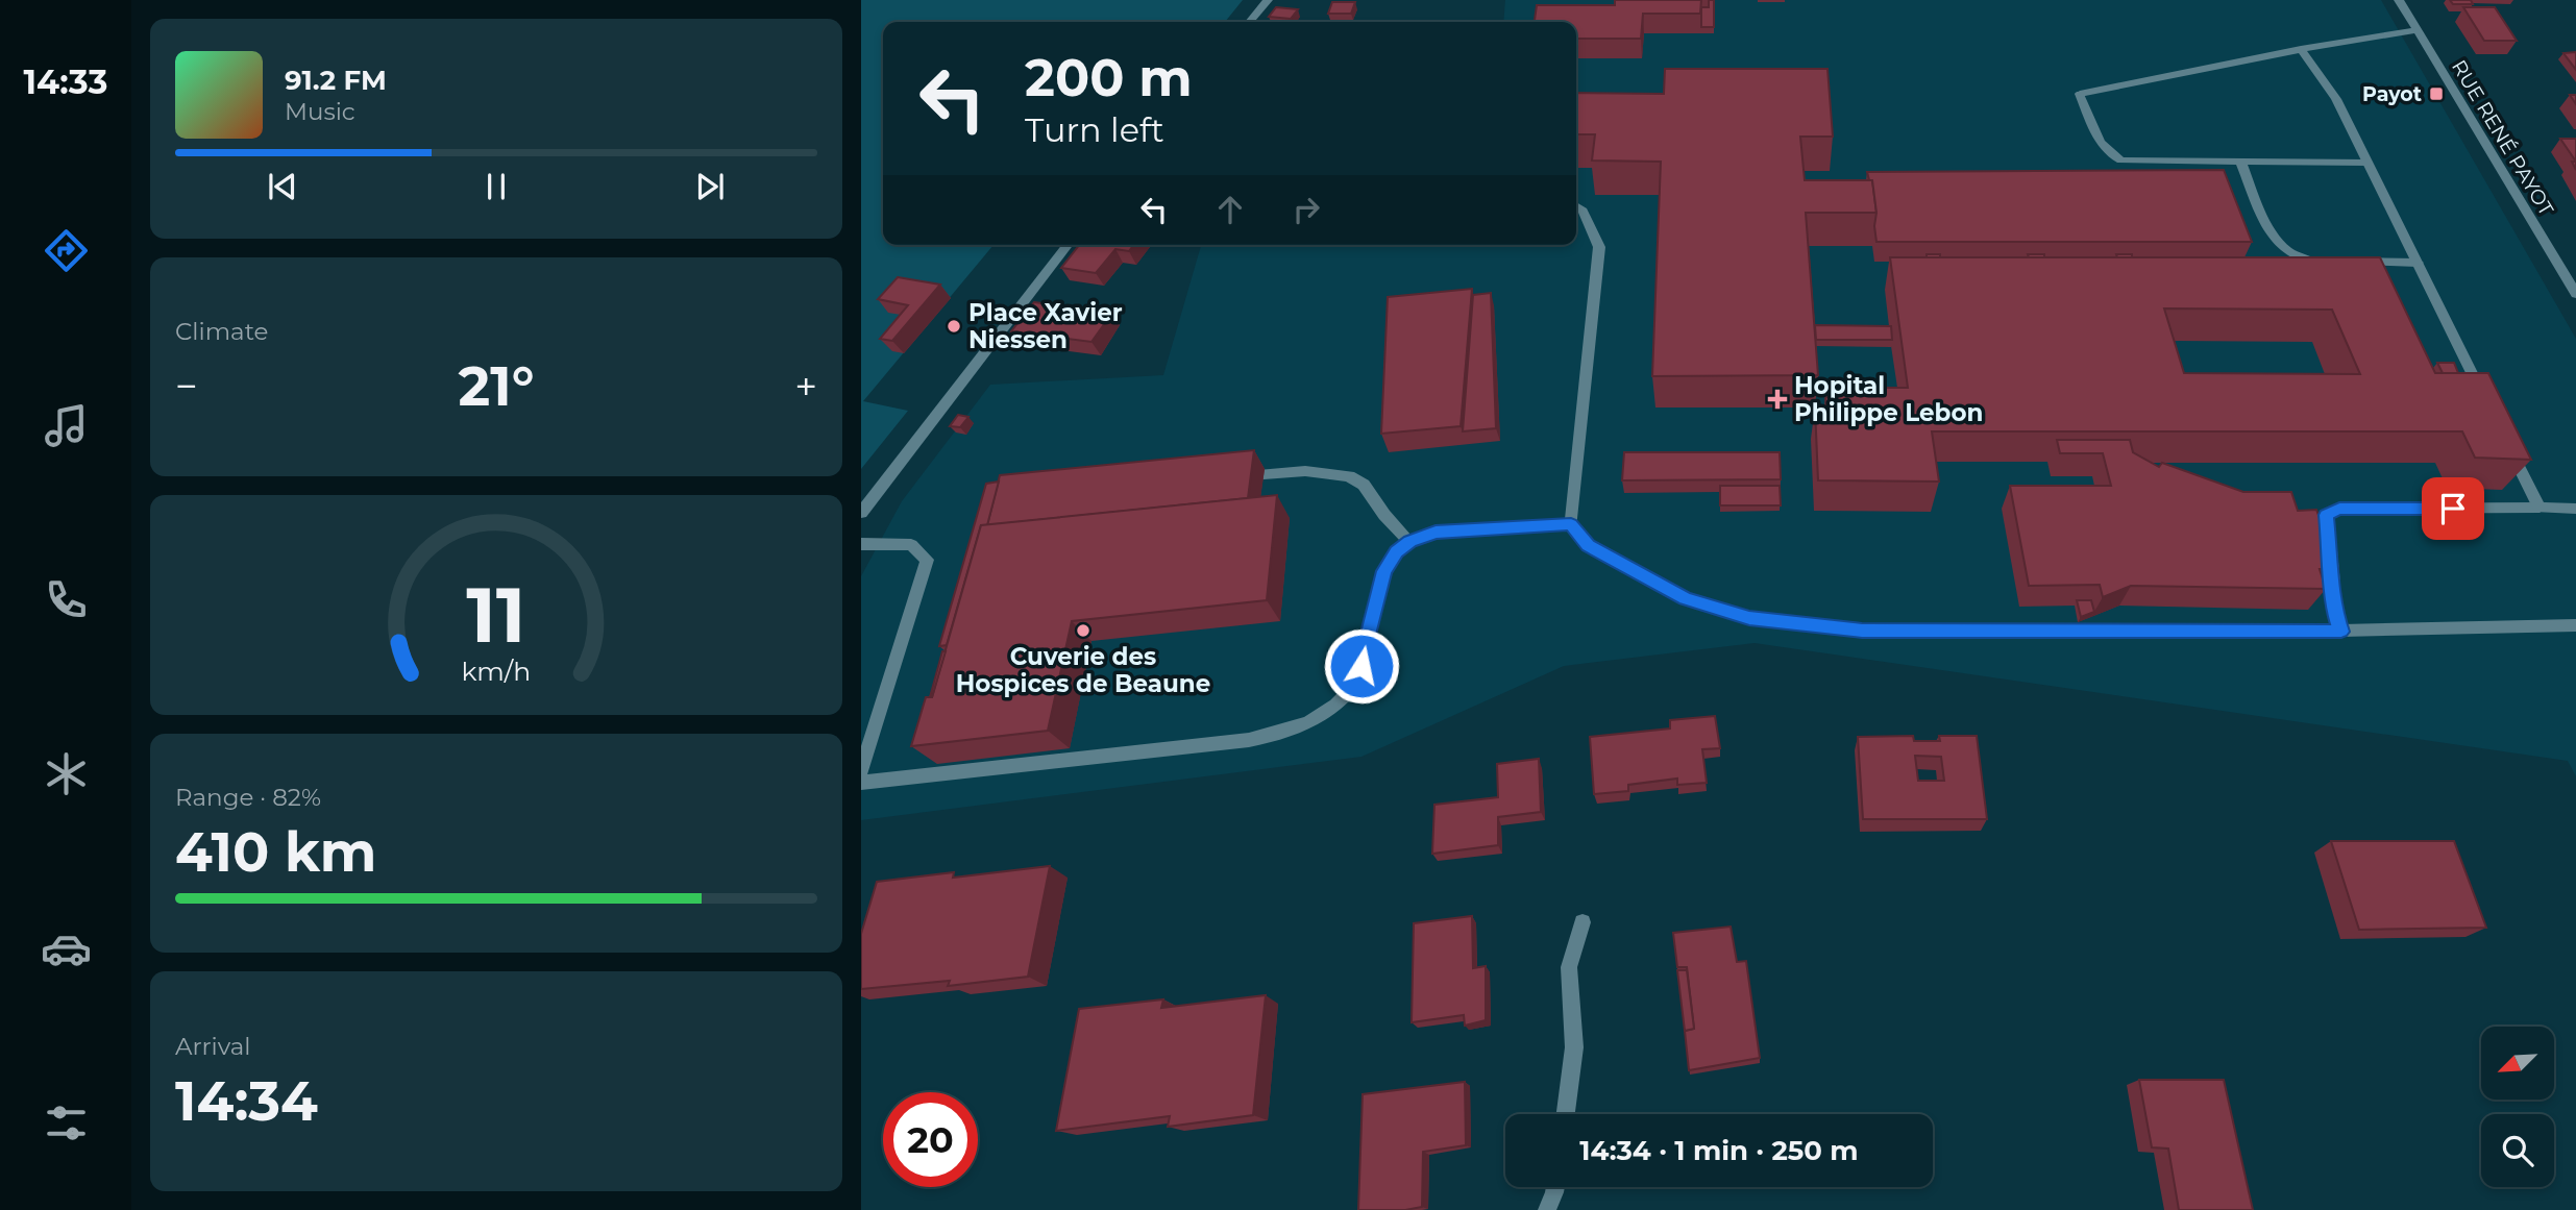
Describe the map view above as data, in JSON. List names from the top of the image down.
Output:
{
  "streets": {
    "street": ["RUE RENÉ PAYOT"]
  },
  "places": {
    "transit": ["Payot"],
    "other": ["Place Xavier Niessen", "Cuverie des Hospices de Beaune"],
    "health": ["Hopital Philippe Lebon"]
  },
  "north": "bottom left",
  "page": {
    "tabs": "14:33",
    "turn": ["200 m", "Turn left"],
    "song": ["91.2 FM", "Music"],
    "tile": [
      "Climate",
      ["Range · 82%", "410 km"],
      ["Arrival", "14:34"]
    ],
    "heat": ["−", "21°", "+"],
    "limit": "20",
    "trip": "14:34 · 1 min · 250 m",
    "gauge": ["11", "km/h"]
  }
}
